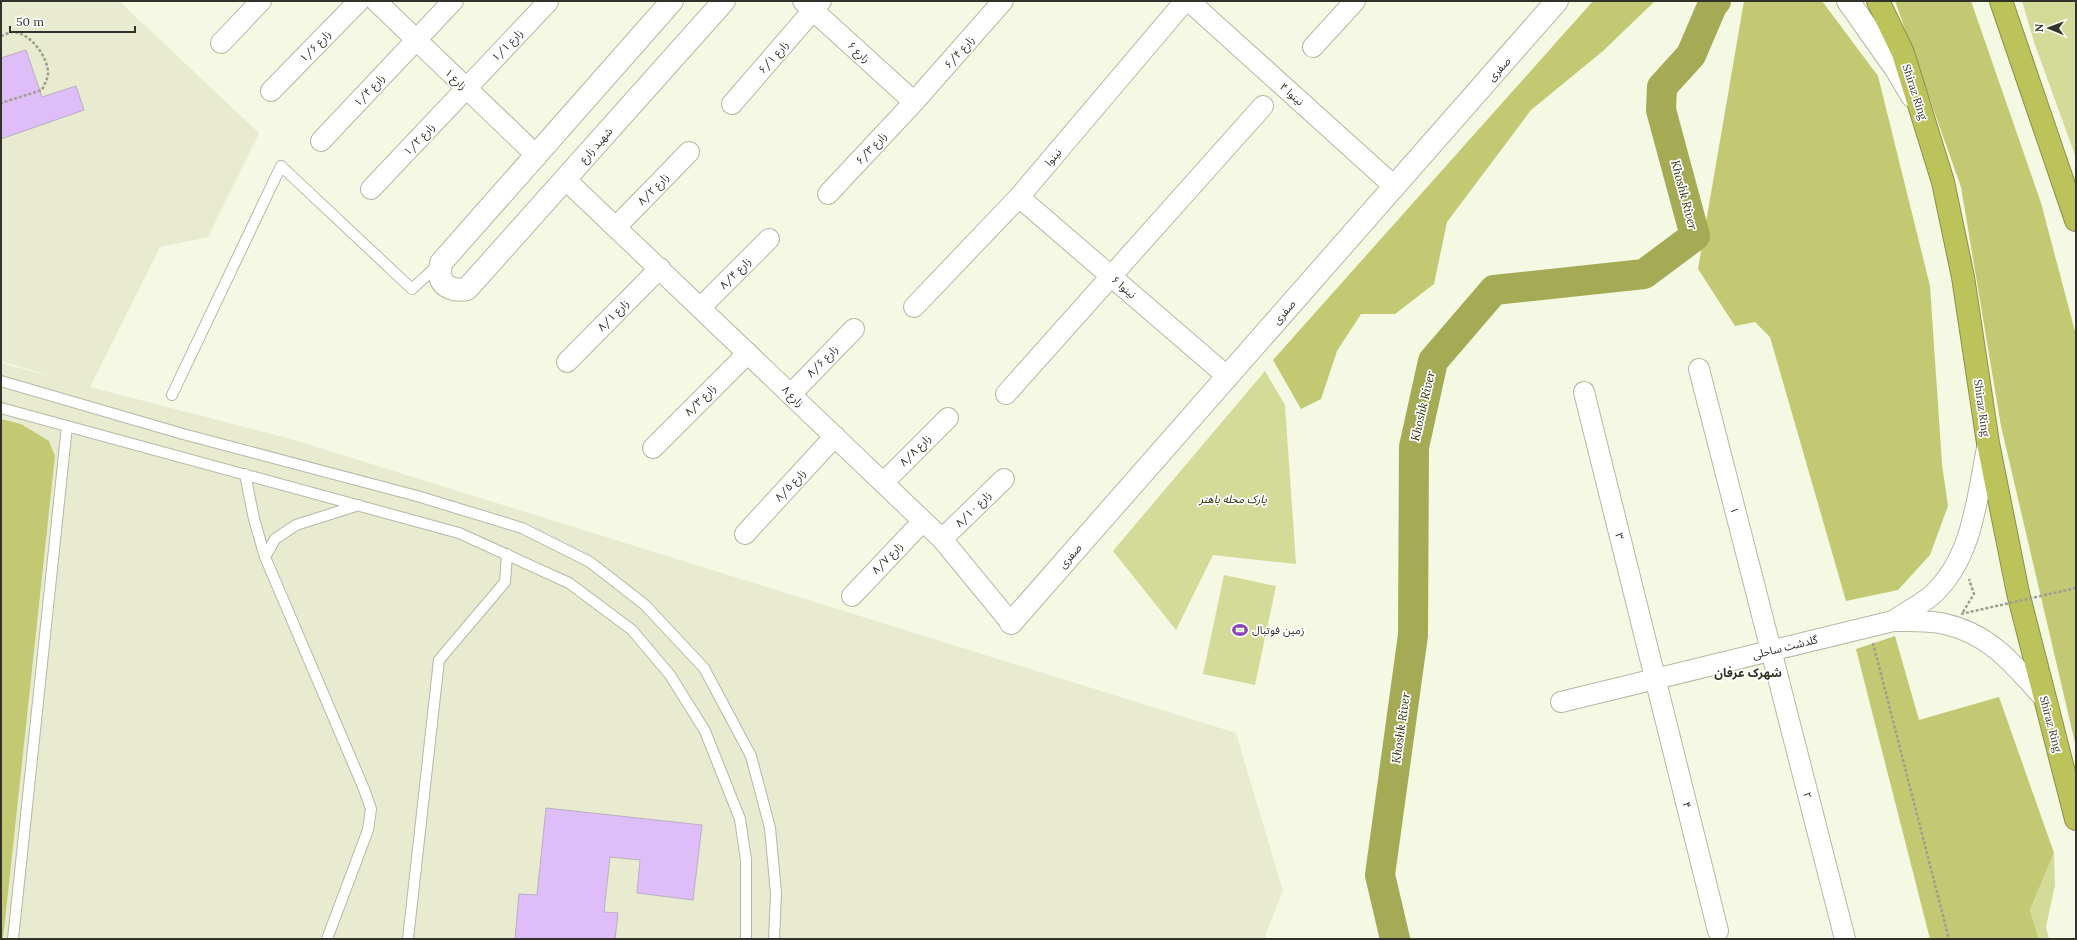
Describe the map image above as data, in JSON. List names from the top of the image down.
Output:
{
  "streets": {
    "highway": ["Shiraz Ring"],
    "street": [
      "۱/۱ زارع",
      "۱/۶ زارع",
      "۶ زارع",
      "۶/۴ زارع",
      "۶/۱ زارع",
      "صفری",
      "۱ زارع",
      "۱/۴ زارع",
      "۴ نینوا",
      "۱/۲ زارع",
      "شهید زارع",
      "۶/۳ زارع",
      "نینوا",
      "۸/۲ زارع",
      "۸/۴ زارع",
      "۶ نینوا",
      "۸/۱ زارع",
      "۸/۶ زارع",
      "۸ زارع",
      "۸/۳ زارع",
      "۸/۸ زارع",
      "۸/۵ زارع",
      "۸/۱۰ زارع",
      "۱",
      "۳",
      "۸/۷ زارع",
      "گلدشت ساحلی",
      "۲",
      "۴"
    ]
  },
  "crossings": [
    ["۱/۱ زارع", "۱ زارع"],
    ["۱/۱ زارع", "۱/۲ زارع"],
    ["۶ زارع", "۶/۴ زارع"],
    ["۶ زارع", "۶/۱ زارع"],
    ["۶ زارع", "۶/۳ زارع"],
    ["۶/۴ زارع", "۶/۳ زارع"],
    ["صفری", "۴ نینوا"],
    ["صفری", "۶ نینوا"],
    ["صفری", "۸ زارع"],
    ["۱ زارع", "۱/۴ زارع"],
    ["۱ زارع", "۱/۲ زارع"],
    ["Shiraz Ring", "گلدشت ساحلی"],
    ["شهید زارع", "۸ زارع"],
    ["نینوا", "۶ نینوا"],
    ["۸/۲ زارع", "۸ زارع"],
    ["۸/۴ زارع", "۸ زارع"],
    ["۸/۱ زارع", "۸ زارع"],
    ["۸/۶ زارع", "۸ زارع"],
    ["۸ زارع", "۸/۳ زارع"],
    ["۸ زارع", "۸/۸ زارع"],
    ["۸ زارع", "۸/۵ زارع"],
    ["۸ زارع", "۸/۱۰ زارع"],
    ["۸ زارع", "۸/۷ زارع"],
    ["۱", "گلدشت ساحلی"],
    ["۱", "۲"],
    ["۳", "گلدشت ساحلی"],
    ["۳", "۴"],
    ["گلدشت ساحلی", "۲"],
    ["گلدشت ساحلی", "۴"]
  ],
  "districts": ["شهرک عرفان"],
  "water": ["Khoshk River"],
  "parks": ["پارک محله باهنر"],
  "places": {
    "sports": ["زمین فوتبال"]
  },
  "scale_bar": "50 m",
  "north": "left"
}
